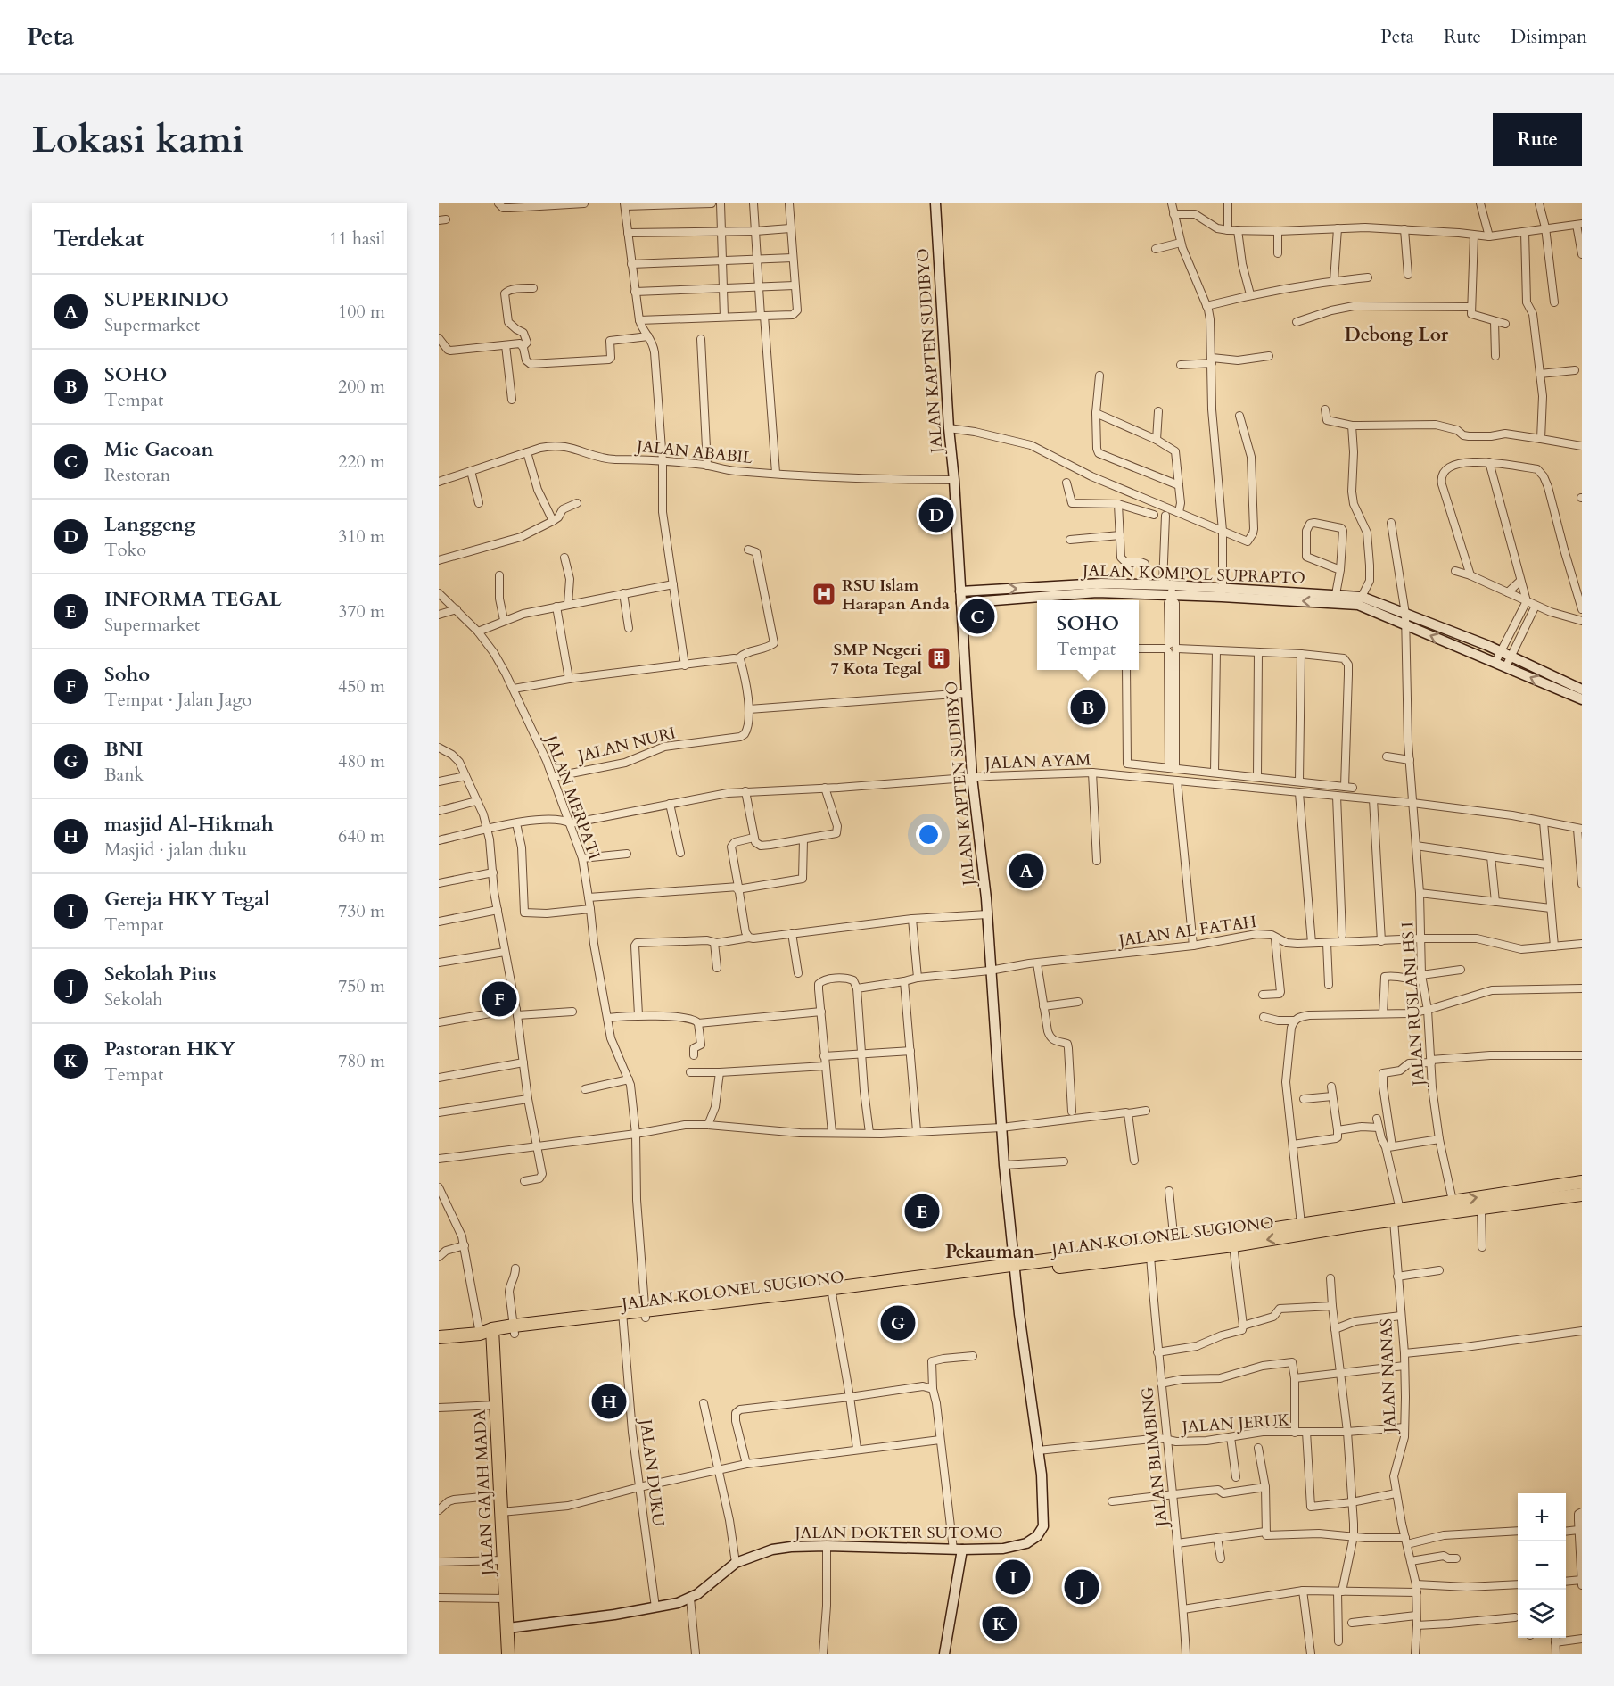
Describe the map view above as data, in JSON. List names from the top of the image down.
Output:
{
  "streets": {
    "highway": ["JALAN KOLONEL SUGIONO", "JALAN GAJAH MADA"],
    "main road": ["JALAN KAPTEN SUDIBYO", "JALAN KOMPOL SUPRAPTO", "JALAN DOKTER SUTOMO"],
    "street": [
      "JALAN ABABIL",
      "JALAN NURI",
      "JALAN AYAM",
      "JALAN MERPATI",
      "JALAN AL FATAH",
      "JALAN RUSLANI HS I",
      "JALAN NANAS",
      "JALAN JERUK",
      "JALAN BLIMBING",
      "JALAN DUKU"
    ]
  },
  "crossings": [
    ["JALAN KAPTEN SUDIBYO", "JALAN ABABIL"],
    ["JALAN KAPTEN SUDIBYO", "JALAN KOMPOL SUPRAPTO"],
    ["JALAN KAPTEN SUDIBYO", "JALAN AYAM"],
    ["JALAN KAPTEN SUDIBYO", "JALAN AL FATAH"],
    ["JALAN KAPTEN SUDIBYO", "JALAN KOLONEL SUGIONO"],
    ["JALAN KAPTEN SUDIBYO", "JALAN DOKTER SUTOMO"],
    ["JALAN NURI", "JALAN MERPATI"],
    ["JALAN AYAM", "JALAN MERPATI"],
    ["JALAN AYAM", "JALAN RUSLANI HS I"],
    ["JALAN AL FATAH", "JALAN RUSLANI HS I"],
    ["JALAN RUSLANI HS I", "JALAN KOLONEL SUGIONO"],
    ["JALAN KOLONEL SUGIONO", "JALAN NANAS"],
    ["JALAN KOLONEL SUGIONO", "JALAN BLIMBING"],
    ["JALAN KOLONEL SUGIONO", "JALAN DOKTER SUTOMO"],
    ["JALAN NANAS", "JALAN JERUK"],
    ["JALAN JERUK", "JALAN BLIMBING"],
    ["JALAN JERUK", "JALAN DOKTER SUTOMO"],
    ["JALAN DUKU", "JALAN DOKTER SUTOMO"],
    ["JALAN GAJAH MADA", "JALAN DOKTER SUTOMO"]
  ],
  "districts": ["Debong Lor", "Pekauman"],
  "places": {
    "hospital": ["RSU Islam Harapan Anda"],
    "building": ["SMP Negeri 7 Kota Tegal"]
  },
  "page": {
    "header": "Peta",
    "nav": ["Peta", "Rute", "Disimpan"],
    "buttons": "Rute",
    "title": "Lokasi kami",
    "heading": ["Terdekat", "11 hasil"],
    "list": [
      {
        "mark": "A",
        "name": "SUPERINDO",
        "note": "Supermarket",
        "value": "100 m"
      },
      {
        "mark": "B",
        "name": "SOHO",
        "note": "Tempat",
        "value": "200 m"
      },
      {
        "mark": "C",
        "name": "Mie Gacoan",
        "note": "Restoran",
        "value": "220 m"
      },
      {
        "mark": "D",
        "name": "Langgeng",
        "note": "Toko",
        "value": "310 m"
      },
      {
        "mark": "E",
        "name": "INFORMA TEGAL",
        "note": "Supermarket",
        "value": "370 m"
      },
      {
        "mark": "F",
        "name": "Soho",
        "note": "Tempat · Jalan Jago",
        "value": "450 m"
      },
      {
        "mark": "G",
        "name": "BNI",
        "note": "Bank",
        "value": "480 m"
      },
      {
        "mark": "H",
        "name": "masjid Al-Hikmah",
        "note": "Masjid · jalan duku",
        "value": "640 m"
      },
      {
        "mark": "I",
        "name": "Gereja HKY Tegal",
        "note": "Tempat",
        "value": "730 m"
      },
      {
        "mark": "J",
        "name": "Sekolah Pius",
        "note": "Sekolah",
        "value": "750 m"
      },
      {
        "mark": "K",
        "name": "Pastoran HKY",
        "note": "Tempat",
        "value": "780 m"
      }
    ],
    "pins": [
      "D",
      "C",
      "B",
      "A",
      "F",
      "E",
      "G",
      "H",
      "I",
      "J",
      "K"
    ],
    "popup": ["SOHO", "Tempat"],
    "map_buttons": ["+", "−"]
  }
}
